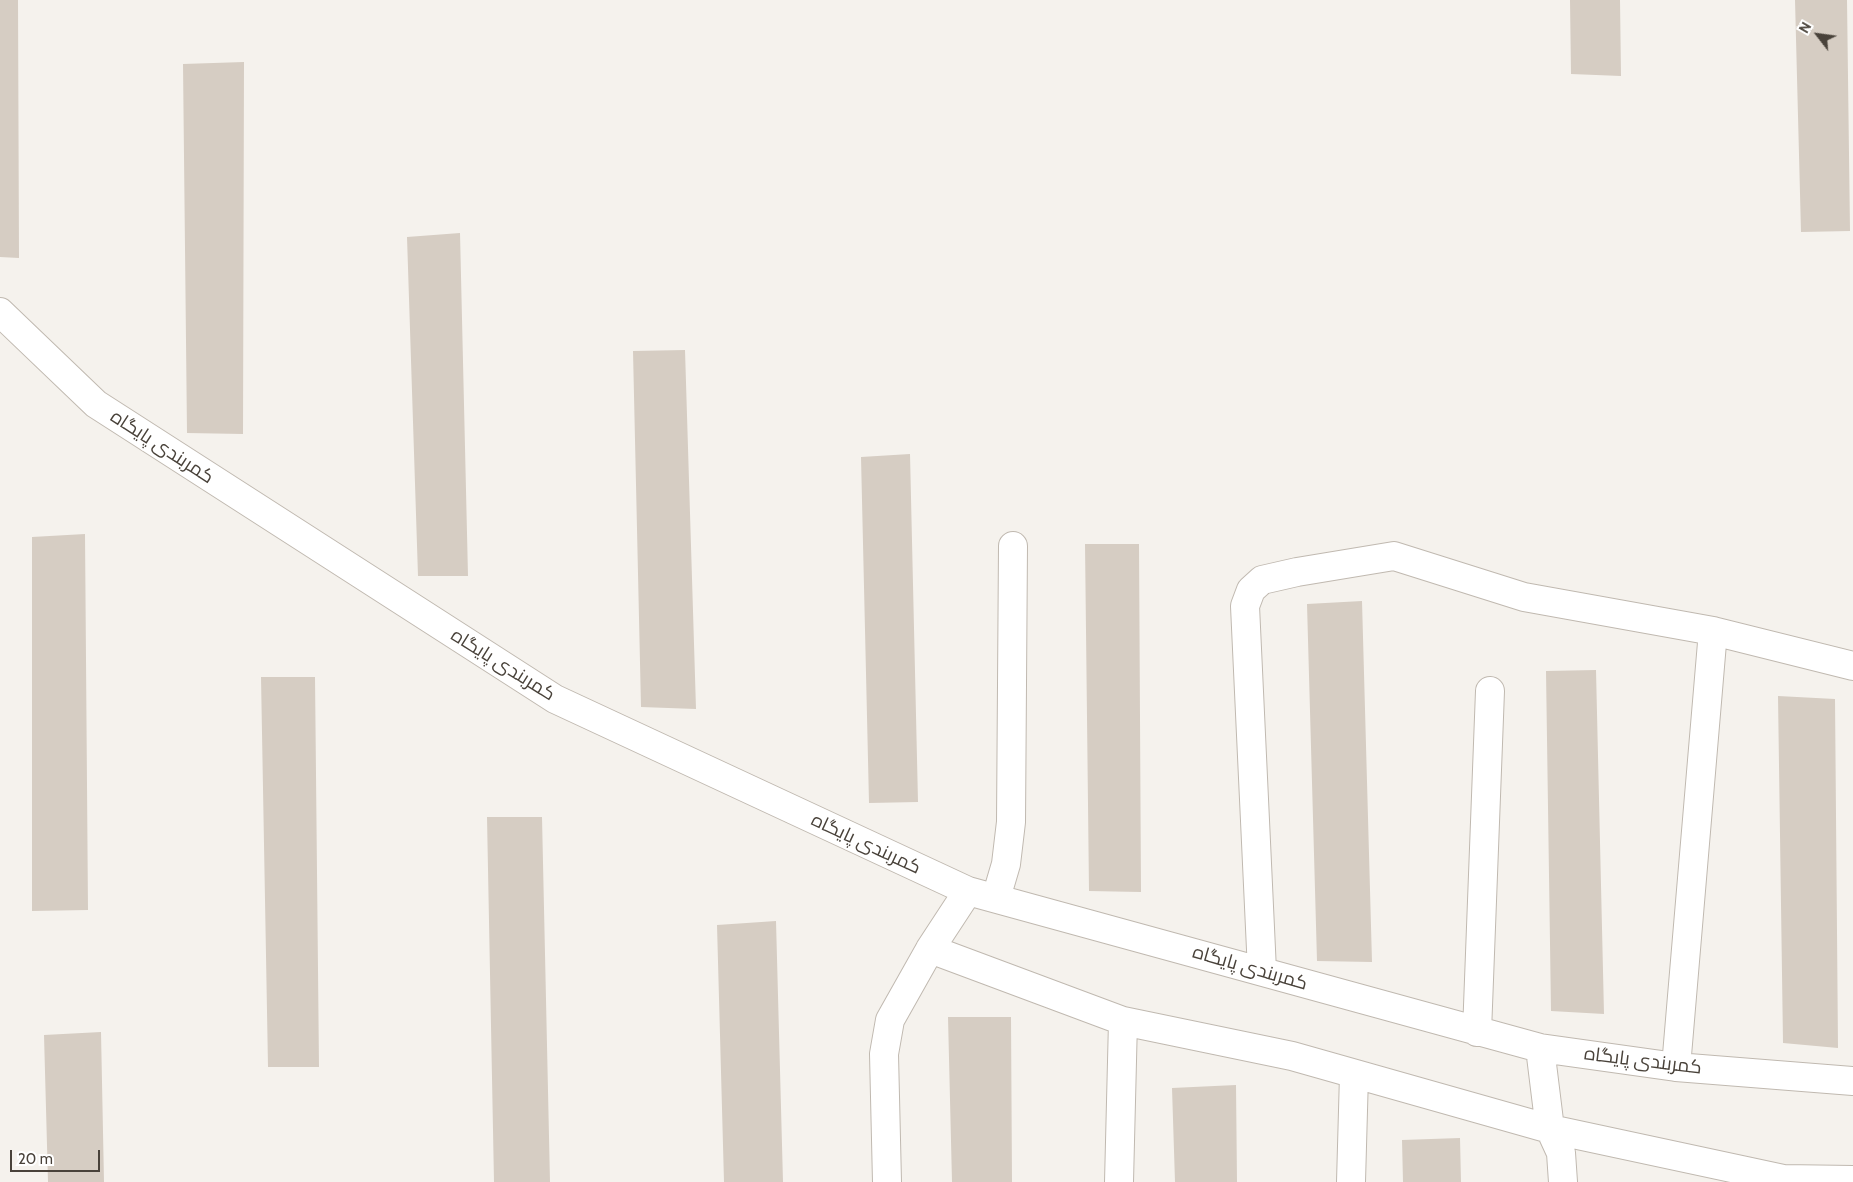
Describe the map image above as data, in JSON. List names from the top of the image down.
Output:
{
  "streets": {
    "street": ["کمربندی پایگاه"]
  },
  "scale_bar": "20 m",
  "north": "top left"
}
